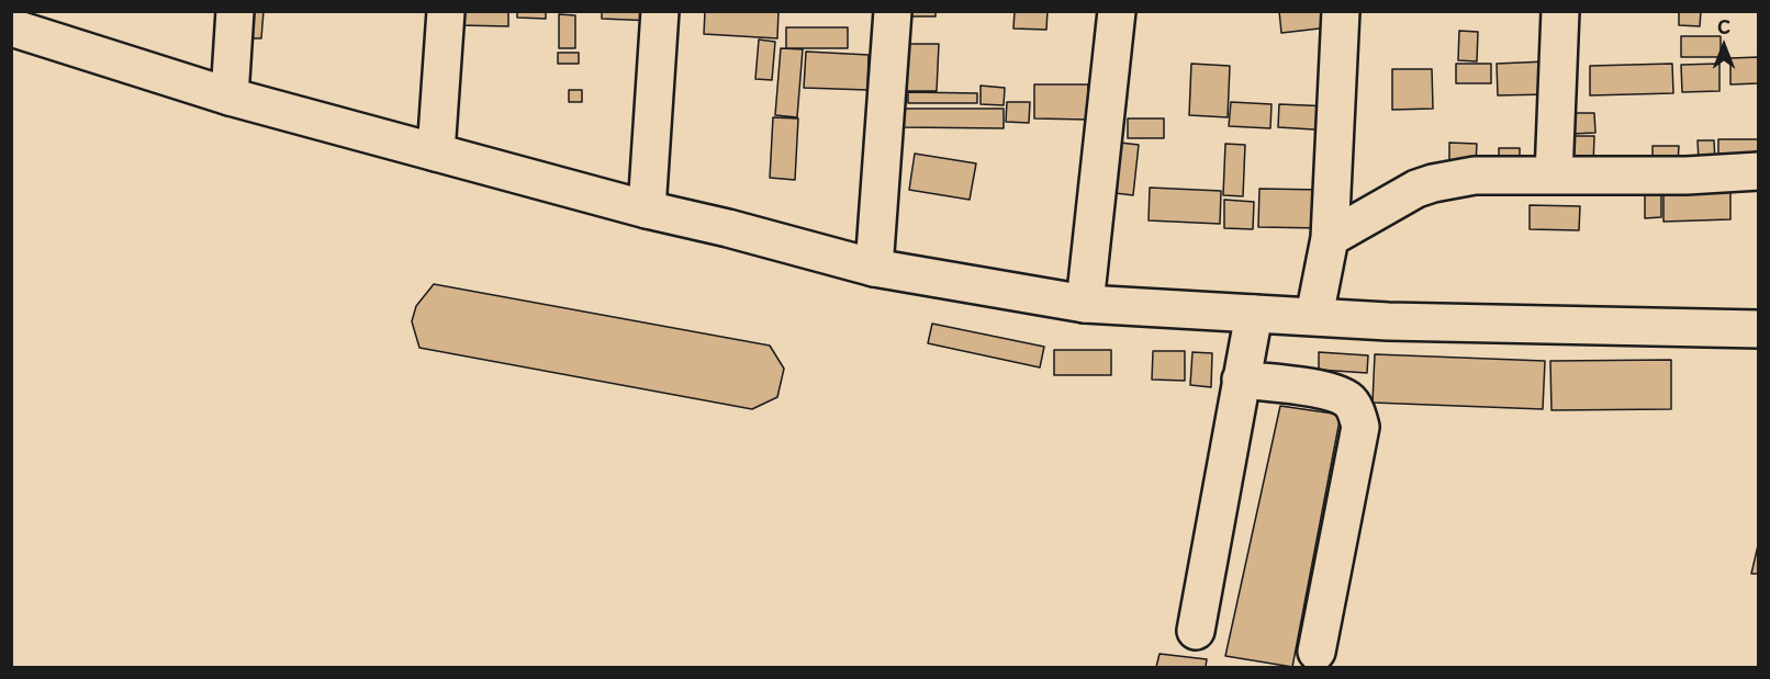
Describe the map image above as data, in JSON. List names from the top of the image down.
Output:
{
  "north": "top"
}
